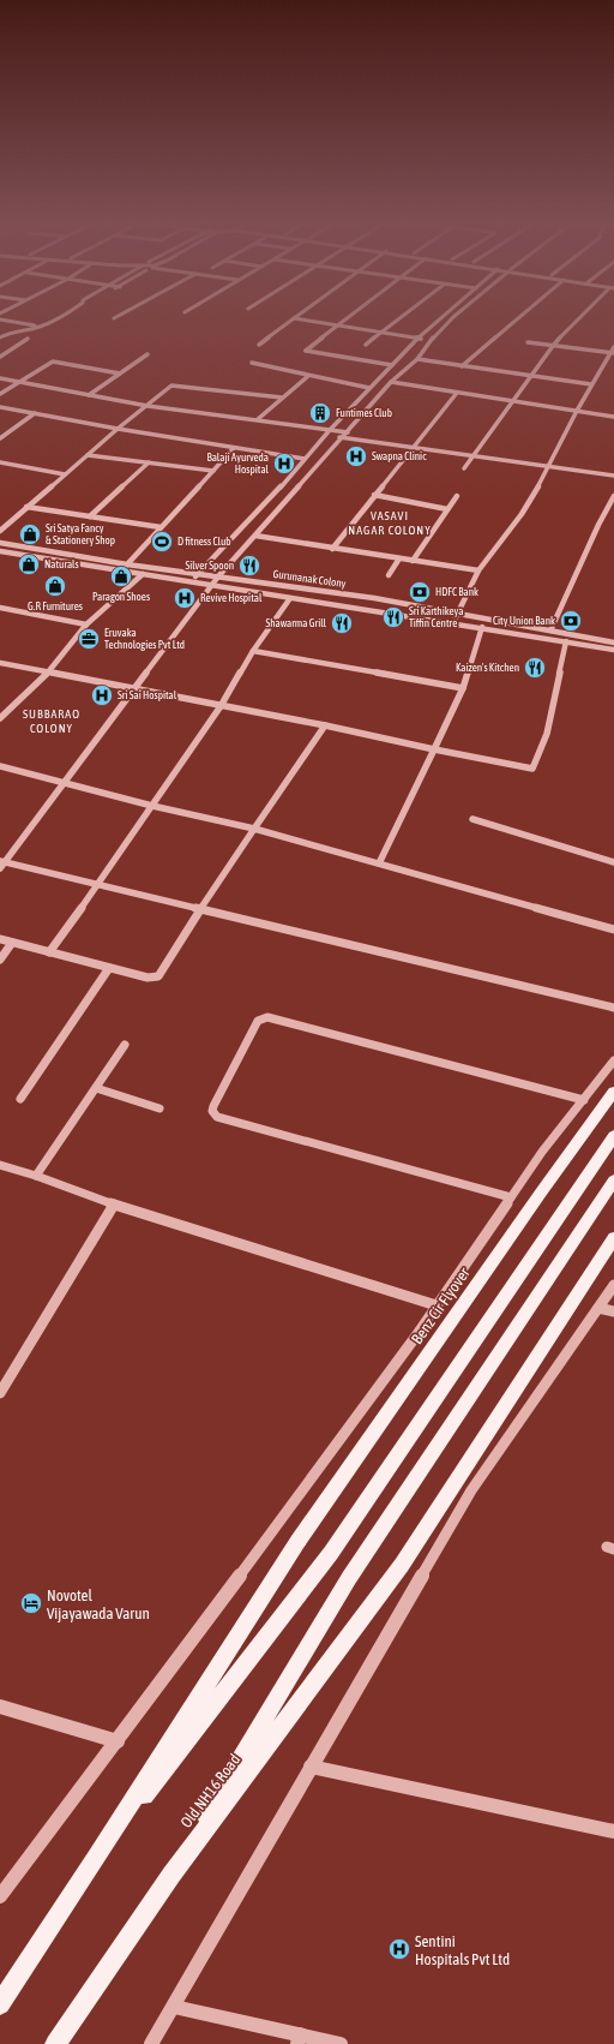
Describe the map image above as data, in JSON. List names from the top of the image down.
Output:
{
  "streets": {
    "main road": ["Benz Cir Flyover", "Old NH16 Road"],
    "street": ["Gurunanak Colony"]
  },
  "districts": ["VASAVI NAGAR COLONY", "SUBBARAO COLONY"],
  "places": {
    "building": ["Funtimes Club"],
    "hospital": [
      "Swapna Clinic",
      "Balaji Ayurveda Hospital",
      "Revive Hospital",
      "Sri Sai Hospital",
      "Sentini Hospitals Pvt Ltd"
    ],
    "shop": [
      "Sri Satya Fancy & Stationery Shop",
      "Naturals",
      "Paragon Shoes",
      "G.R Furnitures"
    ],
    "sports": ["D fitness Club"],
    "restaurant": [
      "Silver Spoon",
      "Sri Karthikeya Tiffin Centre",
      "Shawarma Grill",
      "Kaizen's Kitchen"
    ],
    "bank": ["HDFC Bank", "City Union Bank"],
    "office": ["Eruvaka Technologies Pvt Ltd"],
    "hotel": ["Novotel Vijayawada Varun"]
  }
}
